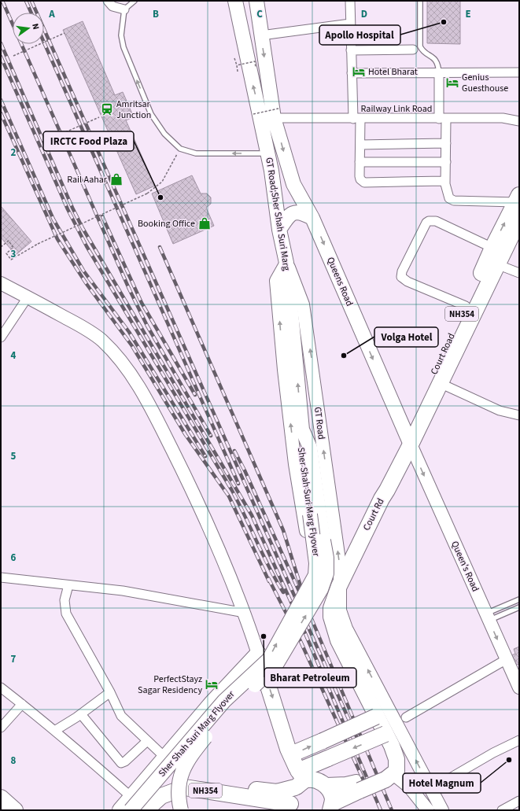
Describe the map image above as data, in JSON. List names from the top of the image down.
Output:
{
  "streets": {
    "highway": ["NH354", "Court Road", "Court Rd"],
    "main road": [
      "GT Road;Sher Shah Suri Marg",
      "Queens Road",
      "GT Road",
      "Sher Shah Suri Marg Flyover",
      "Queen's Road"
    ],
    "street": ["Railway Link Road"]
  },
  "crossings": [
    ["Railway Link Road", "Queens Road"],
    ["GT Road;Sher Shah Suri Marg", "GT Road"],
    ["GT Road;Sher Shah Suri Marg", "Sher Shah Suri Marg Flyover"],
    ["Queens Road", "Court Road"],
    ["Queens Road", "Court Rd"],
    ["Queens Road", "Queen's Road"],
    ["NH354", "GT Road"],
    ["NH354", "Court Rd"],
    ["Court Road", "Court Rd"],
    ["Court Road", "Queen's Road"],
    ["GT Road", "Court Rd"],
    ["Court Rd", "Queen's Road"]
  ],
  "one_way": ["Sher Shah Suri Marg Flyover", "Queen's Road"],
  "places": {
    "other": [
      "Apollo Hospital",
      "IRCTC Food Plaza",
      "Volga Hotel",
      "Bharat Petroleum",
      "Hotel Magnum"
    ],
    "hotel": ["Hotel Bharat", "Genius Guesthouse", "PerfectStayz Sagar Residency"],
    "station": ["Amritsar Junction"],
    "shop": ["Rail Aahar", "Booking Office"]
  },
  "north": "right",
  "grid": {
    "columns": [
      "A",
      "B",
      "C",
      "D",
      "E"
    ],
    "rows": [
      "2",
      "3",
      "4",
      "5",
      "6",
      "7",
      "8"
    ]
  }
}
